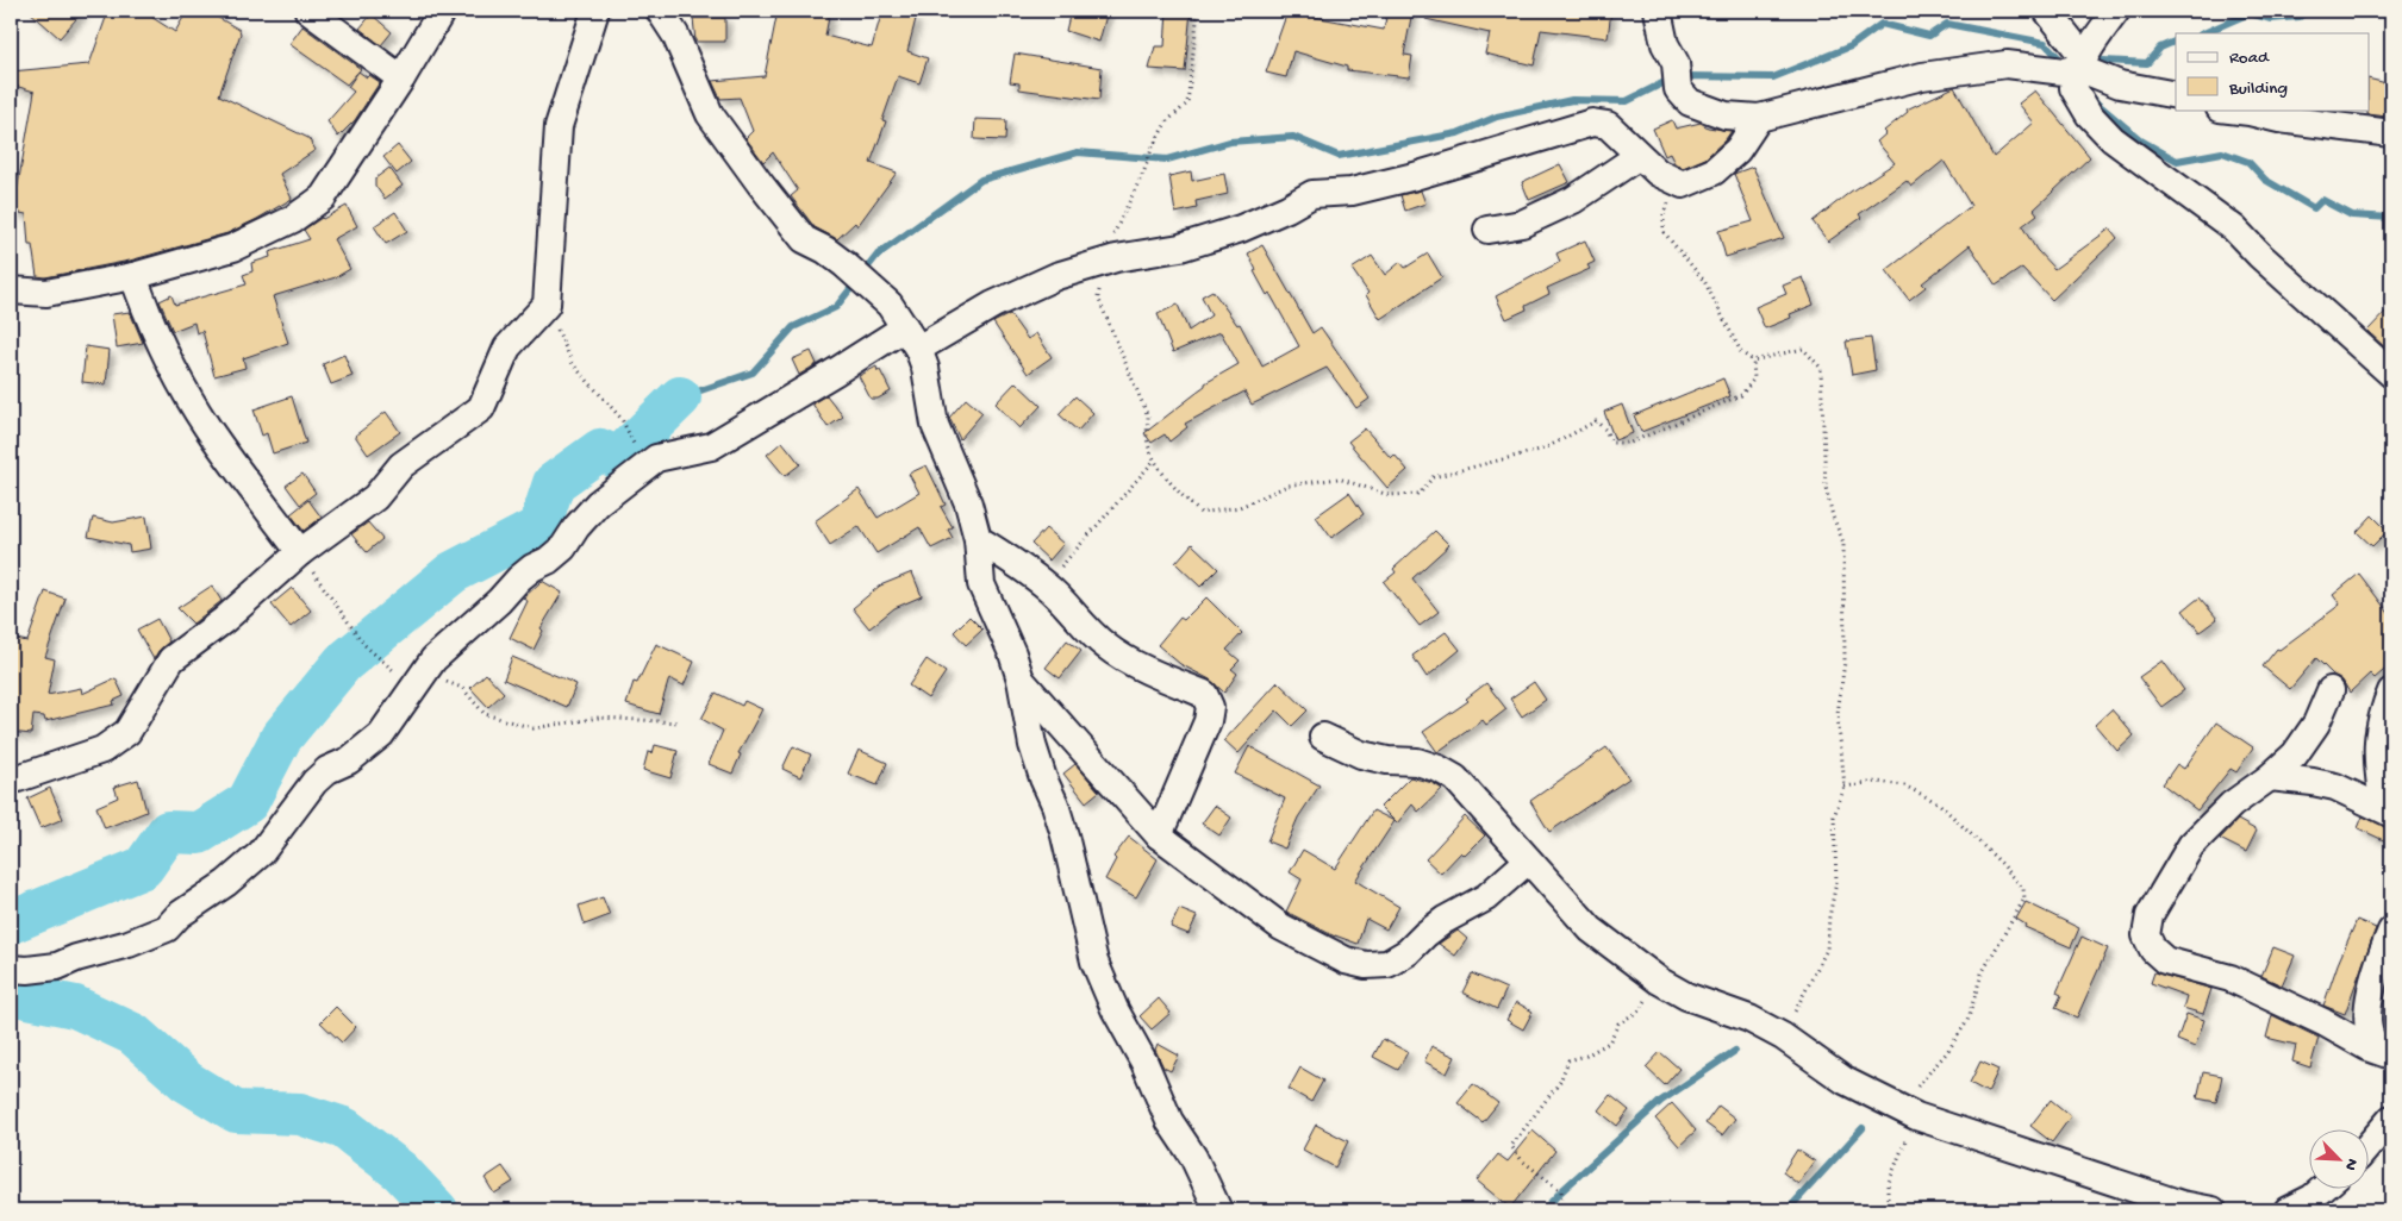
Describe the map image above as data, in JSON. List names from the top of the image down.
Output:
{
  "legend": ["Road", "Building"],
  "north": "bottom right"
}
